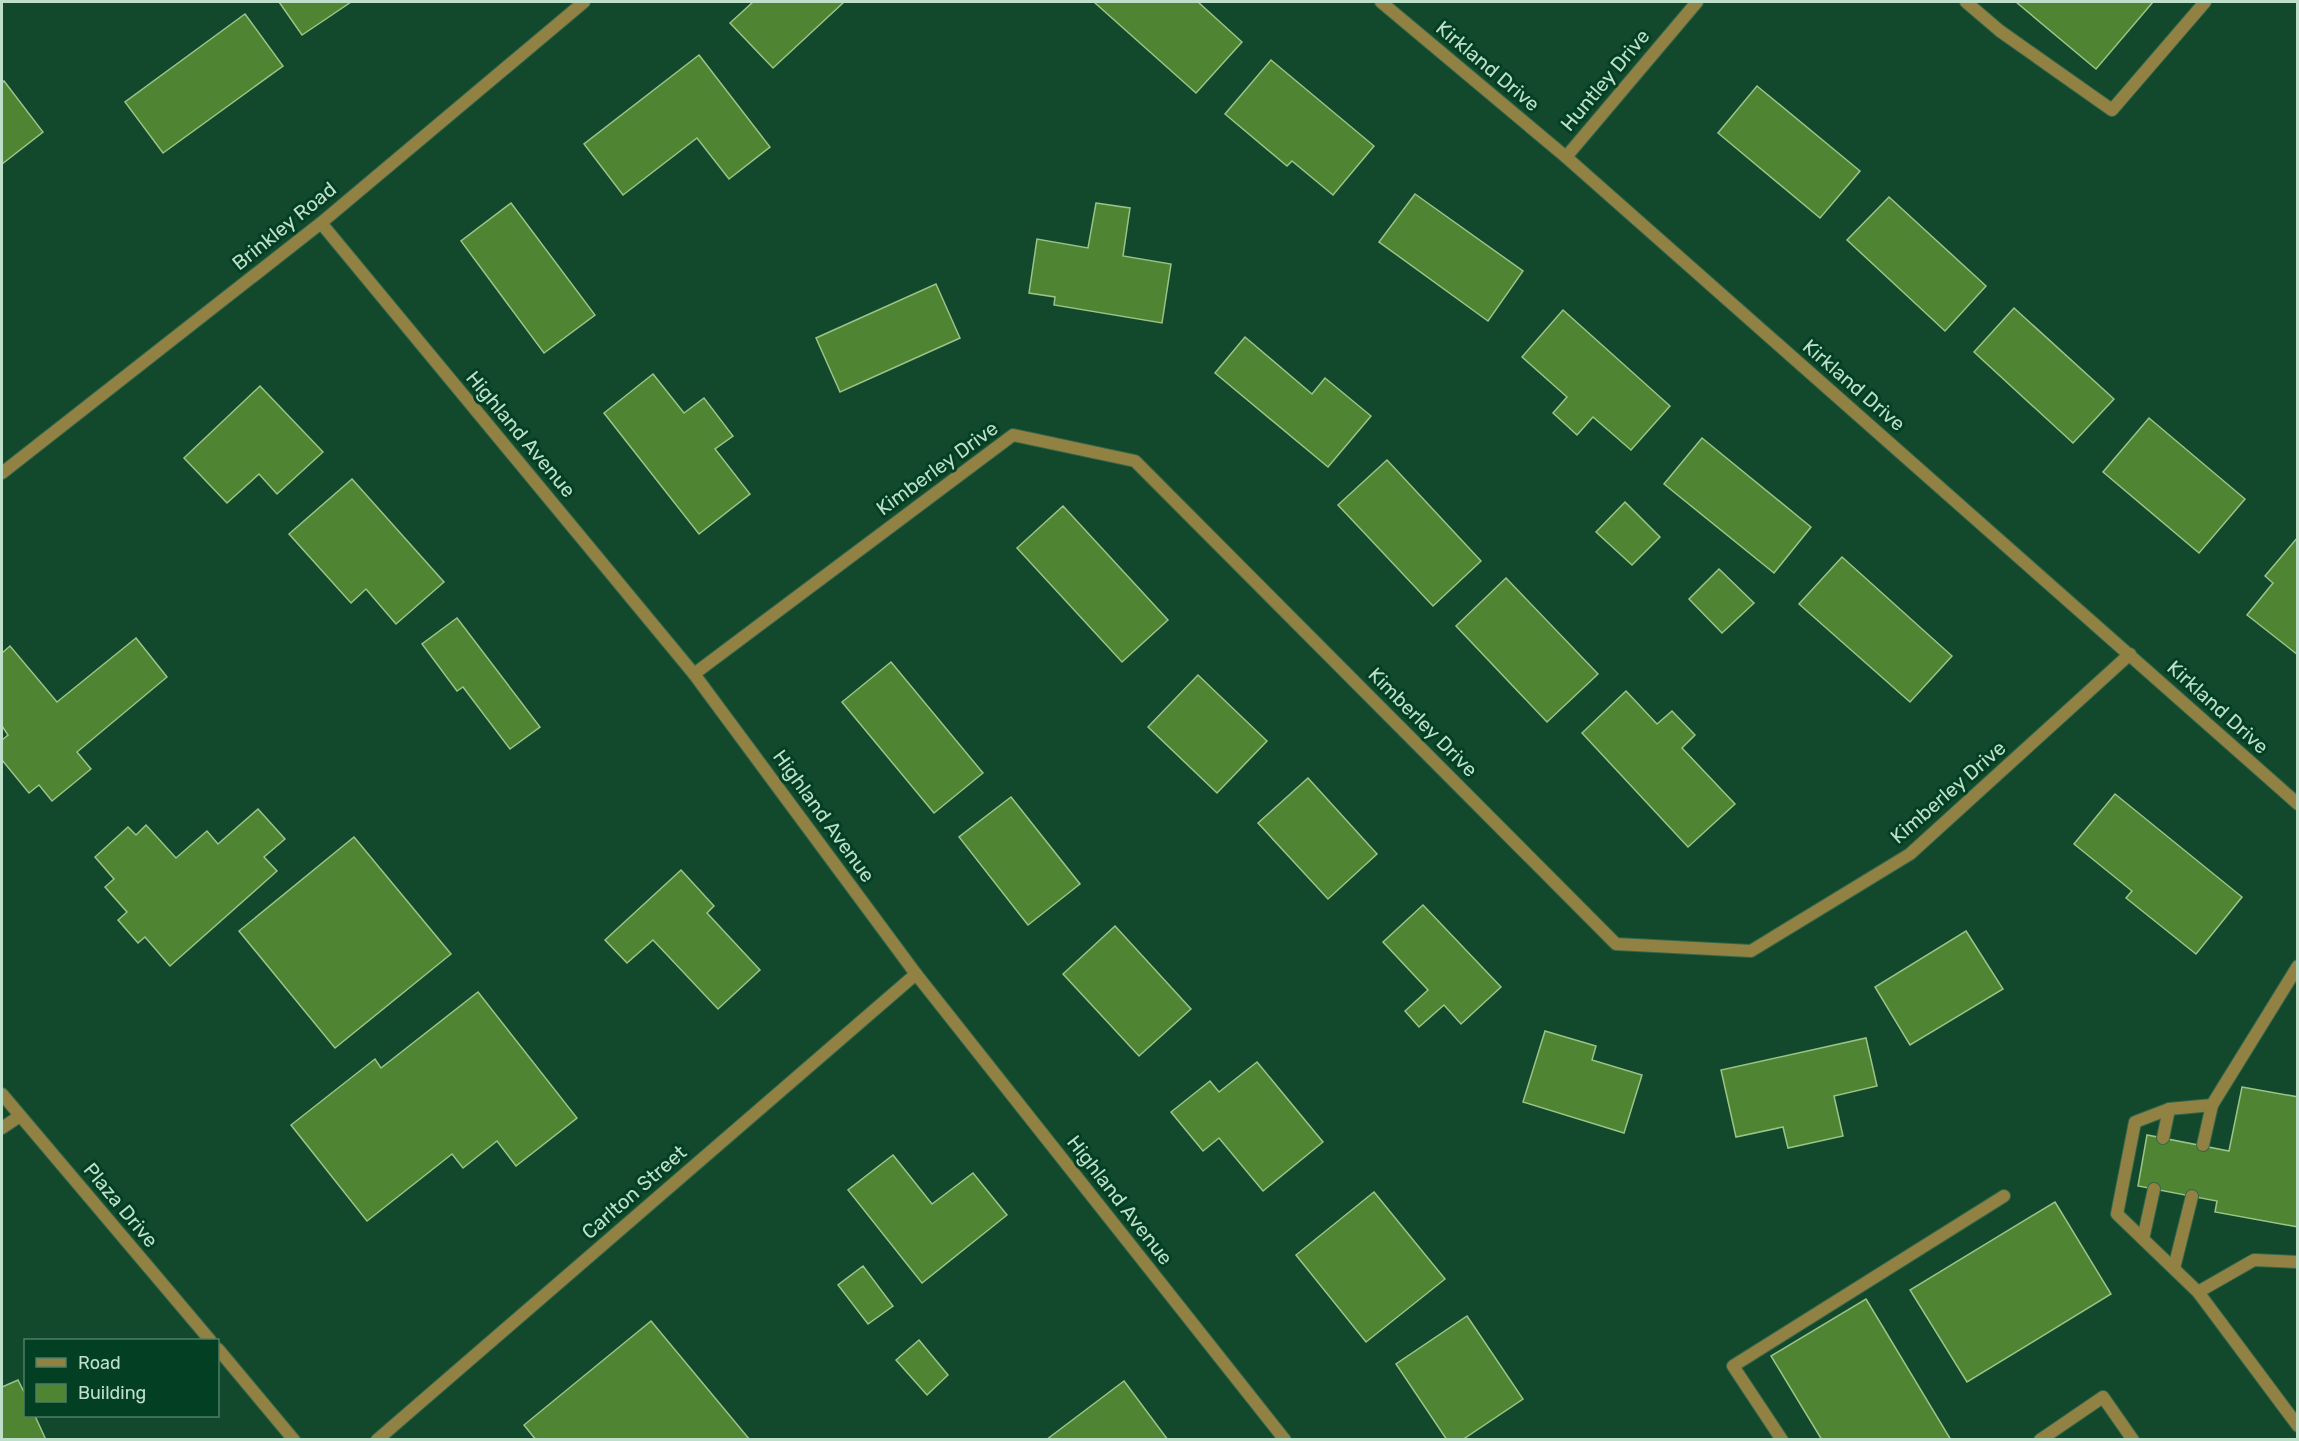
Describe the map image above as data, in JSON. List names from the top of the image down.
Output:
{
  "streets": {
    "street": [
      "Kirkland Drive",
      "Huntley Drive",
      "Brinkley Road",
      "Highland Avenue",
      "Kimberley Drive",
      "Carlton Street",
      "Plaza Drive"
    ]
  },
  "crossings": [
    ["Kirkland Drive", "Huntley Drive"],
    ["Kirkland Drive", "Kimberley Drive"],
    ["Brinkley Road", "Highland Avenue"],
    ["Highland Avenue", "Kimberley Drive"],
    ["Highland Avenue", "Carlton Street"]
  ],
  "legend": ["Road", "Building"]
}
